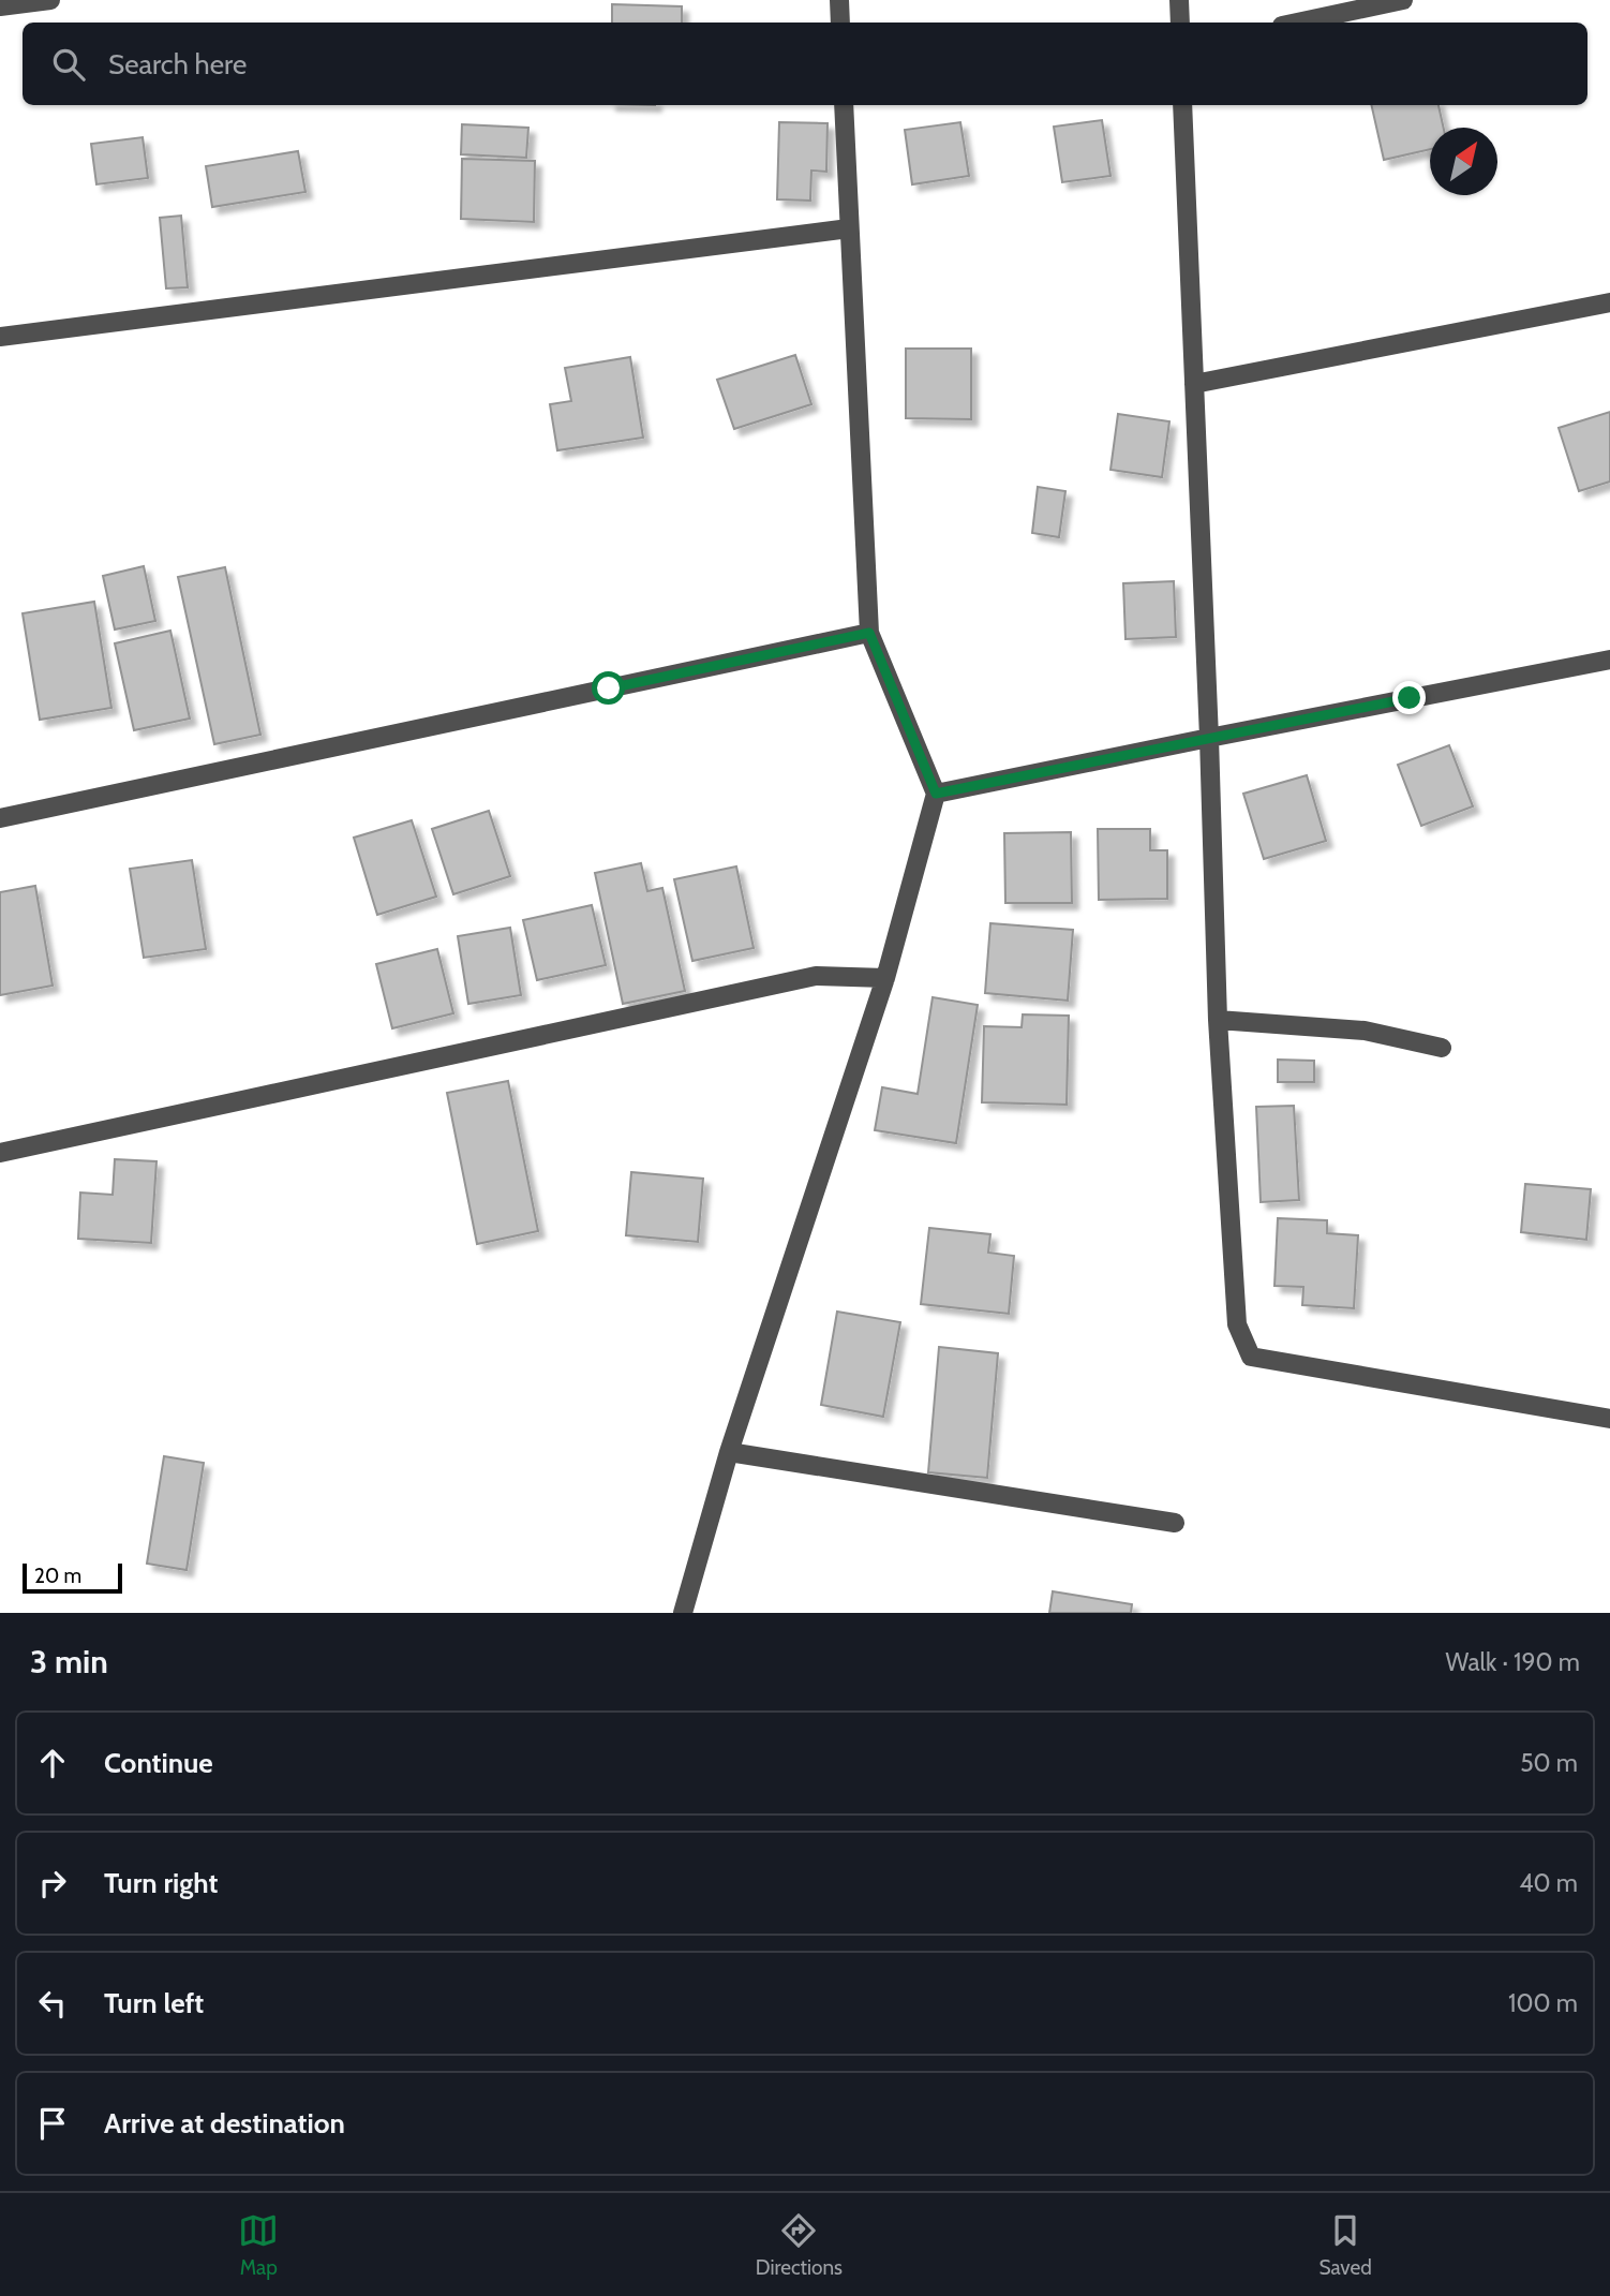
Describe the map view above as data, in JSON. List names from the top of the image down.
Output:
{
  "scale_bar": "20 m",
  "north": "top right",
  "page": {
    "search": "Search here",
    "scale": "20 m",
    "heading": ["3 min", "Walk · 190 m"],
    "list": [
      ["Continue", "50 m"],
      ["Turn right", "40 m"],
      ["Turn left", "100 m"],
      "Arrive at destination"
    ],
    "nav": ["Map", "Directions", "Saved"]
  }
}
